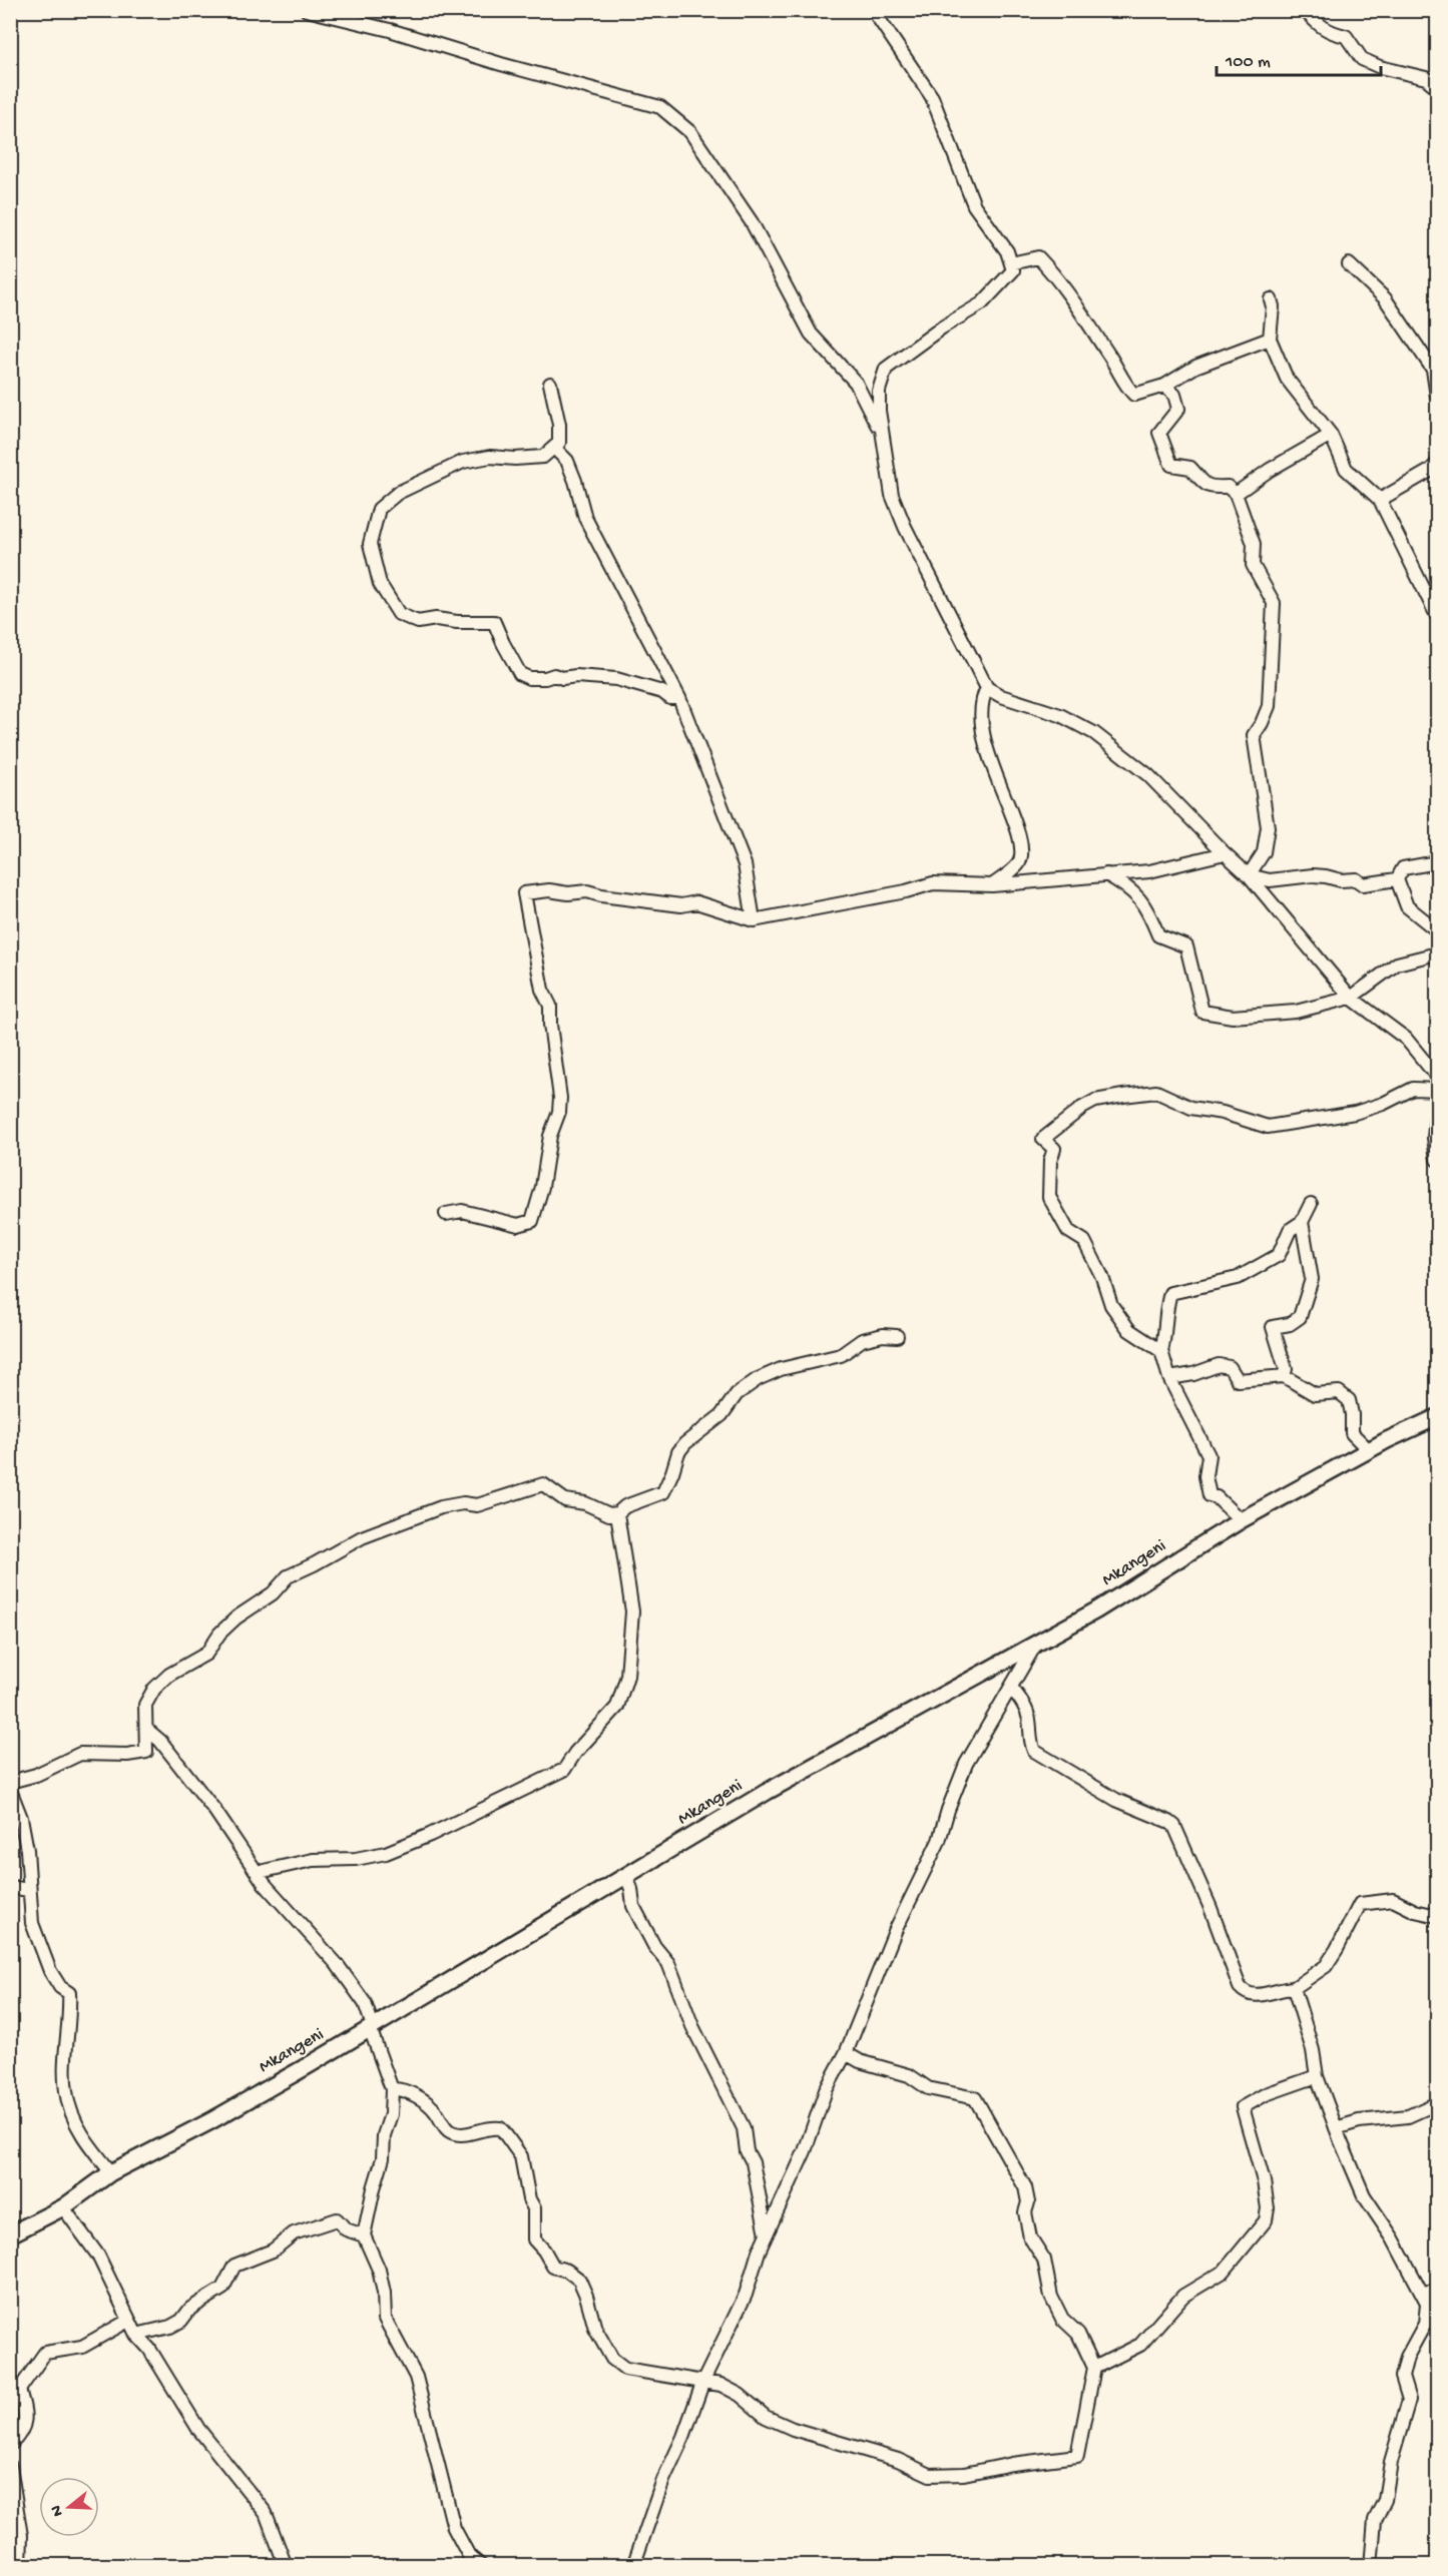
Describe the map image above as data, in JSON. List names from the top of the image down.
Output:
{
  "streets": {
    "street": ["Mkangeni"]
  },
  "scale_bar": "100 m",
  "north": "left"
}
